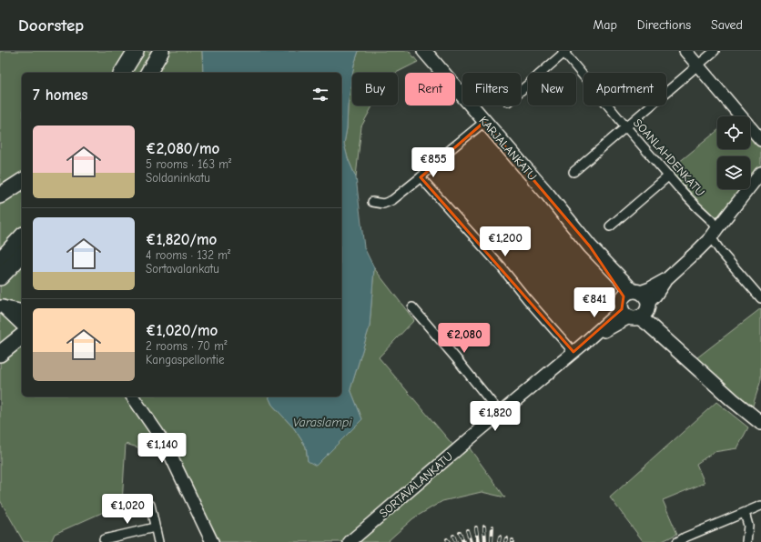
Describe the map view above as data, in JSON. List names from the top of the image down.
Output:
{
  "streets": {
    "main road": ["KARJALANKATU"],
    "street": ["SOANLAHDENKATU", "SORTAVALANKATU"]
  },
  "crossings": [
    ["KARJALANKATU", "SORTAVALANKATU"],
    ["SOANLAHDENKATU", "SORTAVALANKATU"]
  ],
  "water": ["Varaslampi"],
  "page": {
    "header": "Doorstep",
    "nav": ["Map", "Directions", "Saved"],
    "chip": [
      "Buy",
      "Rent",
      "Filters",
      "New",
      "Apartment"
    ],
    "heading": "7 homes",
    "list": [
      {
        "name": "€2,080/mo",
        "note": "5 rooms · 163 m² · Soldaninkatu"
      },
      {
        "name": "€1,820/mo",
        "note": "4 rooms · 132 m² · Sortavalankatu"
      },
      {
        "name": "€1,020/mo",
        "note": "2 rooms · 70 m² · Kangaspellontie"
      }
    ],
    "price": [
      "€855",
      "€1,200",
      "€841",
      "€2,080",
      "€1,820",
      "€1,140",
      "€1,020"
    ]
  }
}
